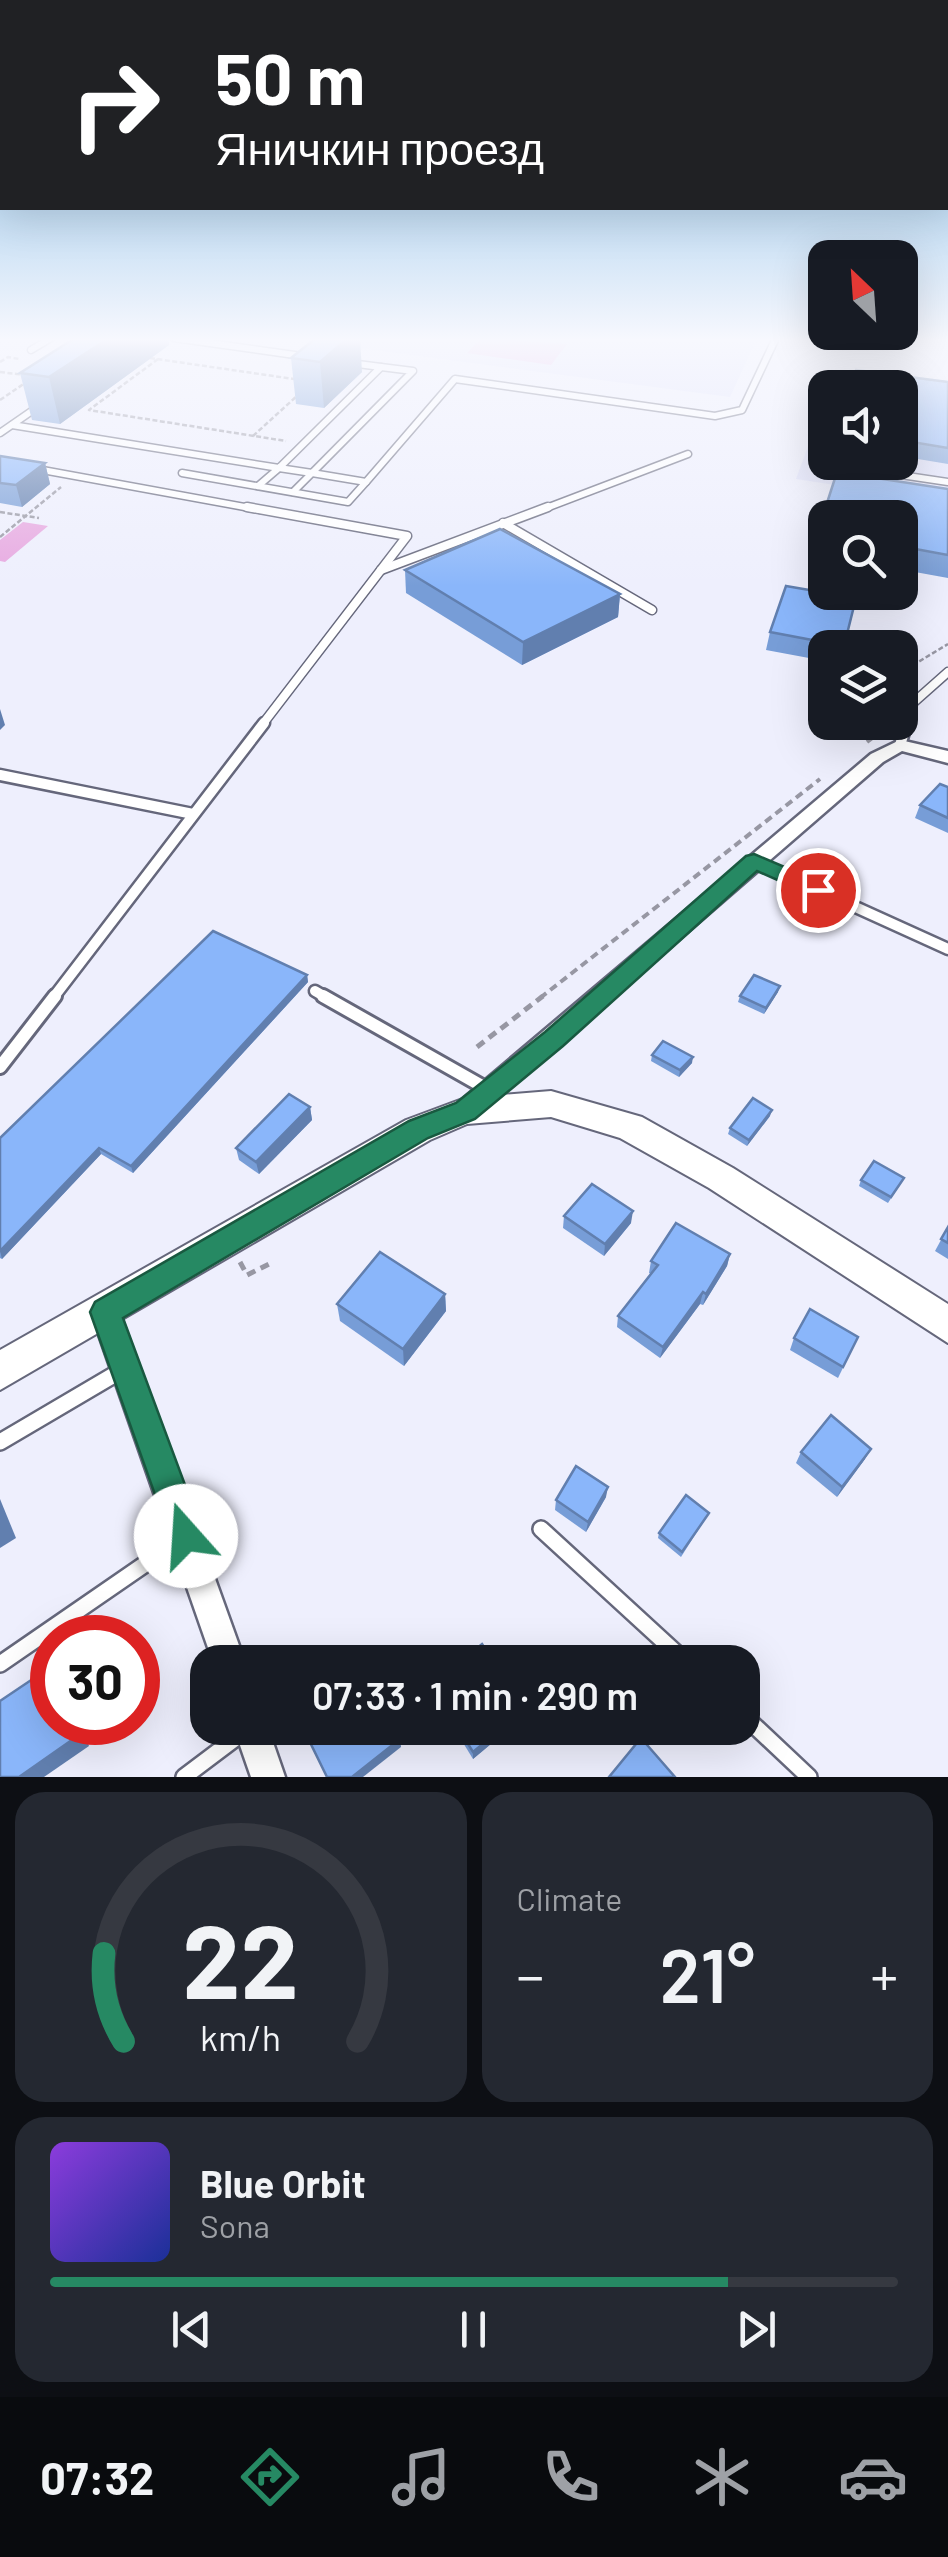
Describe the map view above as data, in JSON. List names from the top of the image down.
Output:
{
  "north": "top left",
  "page": {
    "turn": ["50 m", "Яничкин проезд"],
    "limit": "30",
    "trip": "07:33 · 1 min · 290 m",
    "tile": "Climate",
    "heat": ["−", "21°", "+"],
    "song": ["Blue Orbit", "Sona"],
    "tabs": "07:32",
    "gauge": ["22", "km/h"]
  }
}
